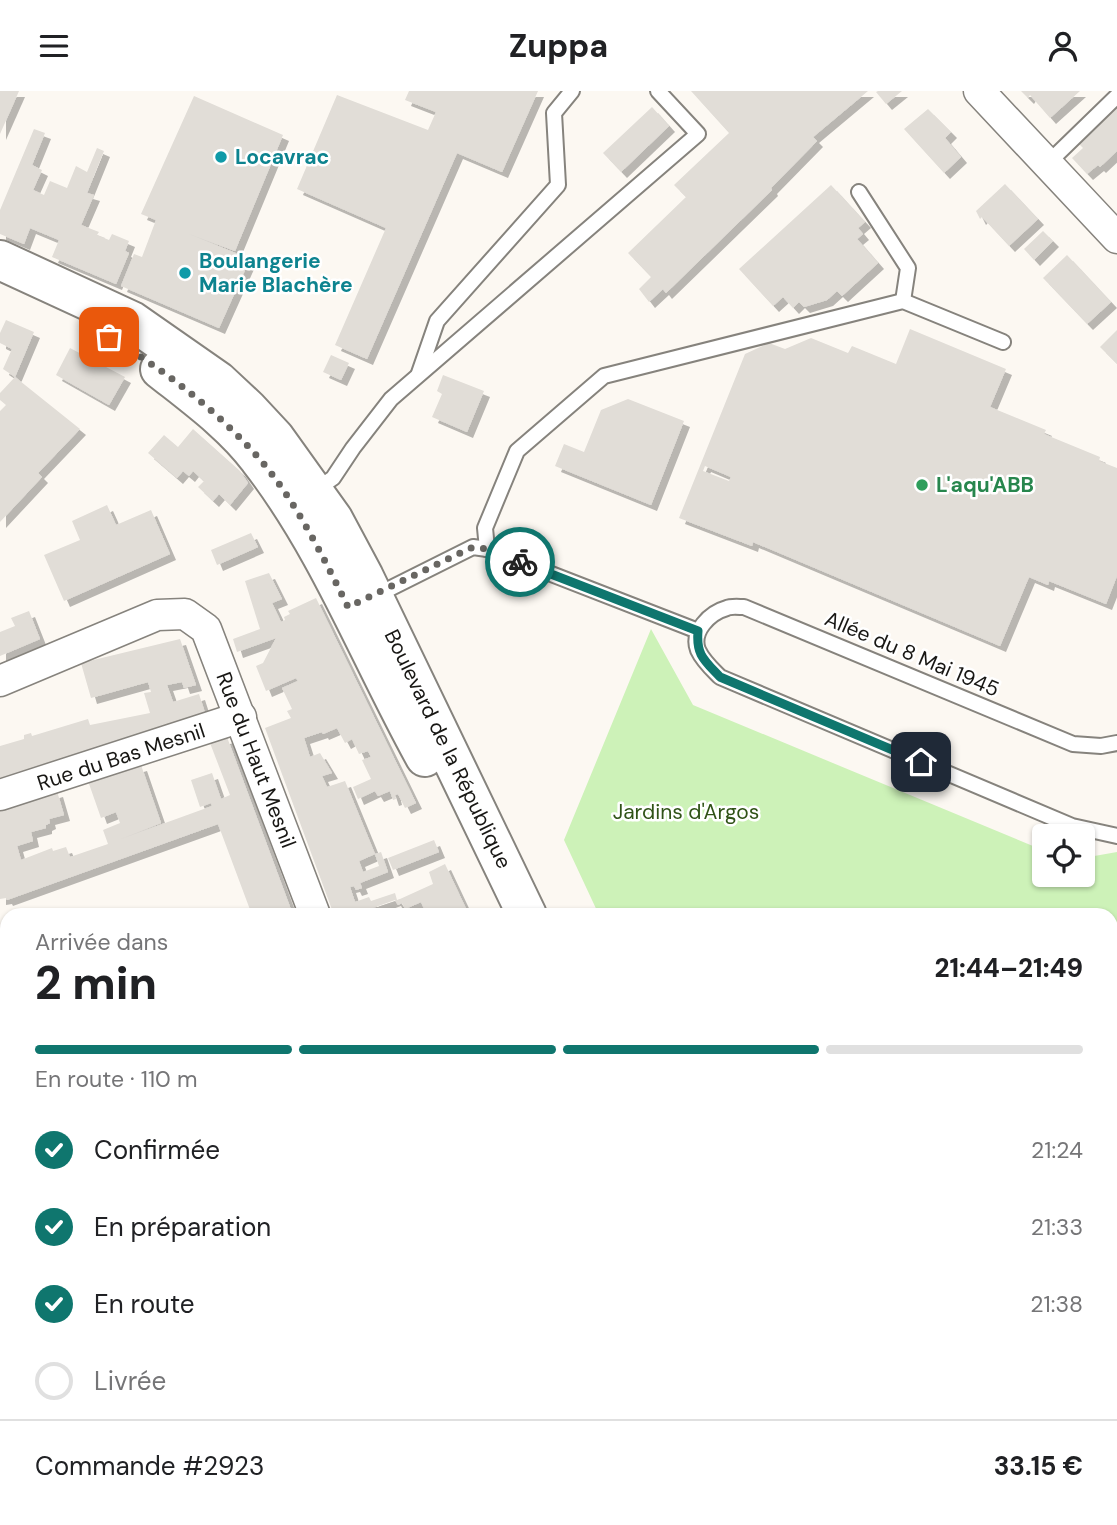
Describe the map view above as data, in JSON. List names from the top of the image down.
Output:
{
  "streets": {
    "main road": ["Boulevard de la République"],
    "street": ["Rue du Bas Mesnil", "Rue du Haut Mesnil"],
    "lane": ["Allée du 8 Mai 1945"]
  },
  "crossings": [
    ["Rue du Bas Mesnil", "Rue du Haut Mesnil"]
  ],
  "parks": ["Jardins d'Argos"],
  "places": ["Locavrac", "Boulangerie Marie Blachère", "L'aqu'ABB"],
  "page": {
    "header": "Zuppa",
    "heading": ["2 min", "Arrivée dans", "21:44–21:49"],
    "panel": ["Commande #2923", "33.15 €"],
    "bar": "En route · 110 m",
    "list": [
      ["Confirmée", "21:24"],
      ["En préparation", "21:33"],
      ["En route", "21:38"],
      "Livrée"
    ]
  }
}
